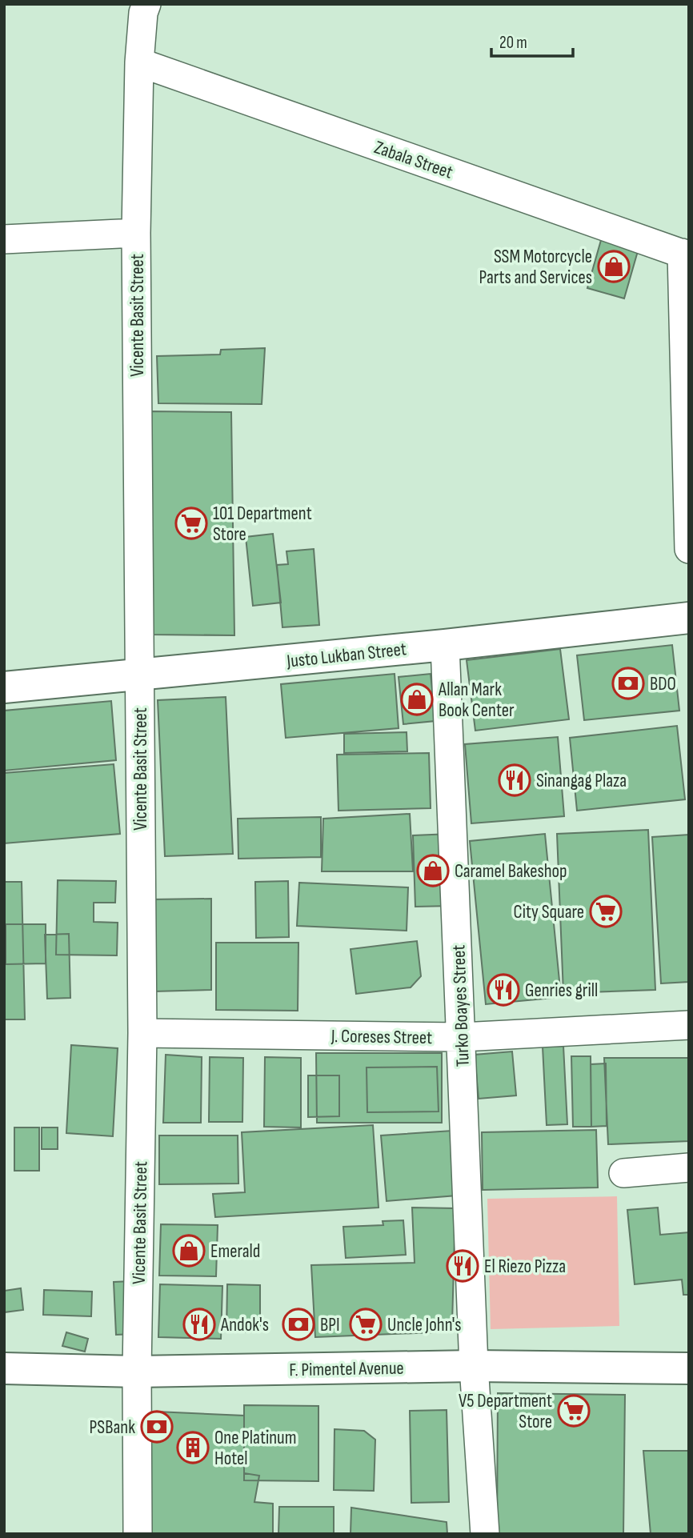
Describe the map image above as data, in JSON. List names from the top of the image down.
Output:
{
  "streets": {
    "main road": ["Justo Lukban Street", "F. Pimentel Avenue"],
    "street": [
      "Zabala Street",
      "Vicente Basit Street",
      "Turko Boayes Street",
      "J. Coreses Street"
    ]
  },
  "crossings": [
    ["Zabala Street", "Vicente Basit Street"],
    ["Vicente Basit Street", "Justo Lukban Street"],
    ["Vicente Basit Street", "J. Coreses Street"],
    ["Vicente Basit Street", "F. Pimentel Avenue"],
    ["Justo Lukban Street", "Turko Boayes Street"],
    ["Turko Boayes Street", "J. Coreses Street"],
    ["Turko Boayes Street", "F. Pimentel Avenue"]
  ],
  "places": {
    "shop": [
      "SSM Motorcycle Parts and Services",
      "Allan Mark Book Center",
      "Caramel Bakeshop",
      "Emerald"
    ],
    "supermarket": [
      "101 Department Store",
      "City Square",
      "Uncle John's",
      "V5 Department Store"
    ],
    "bank": ["BDO", "BPI", "PSBank"],
    "restaurant": [
      "Sinangag Plaza",
      "Genries grill",
      "El Riezo Pizza",
      "Andok's"
    ],
    "building": ["One Platinum Hotel"]
  },
  "scale_bar": "20 m"
}
